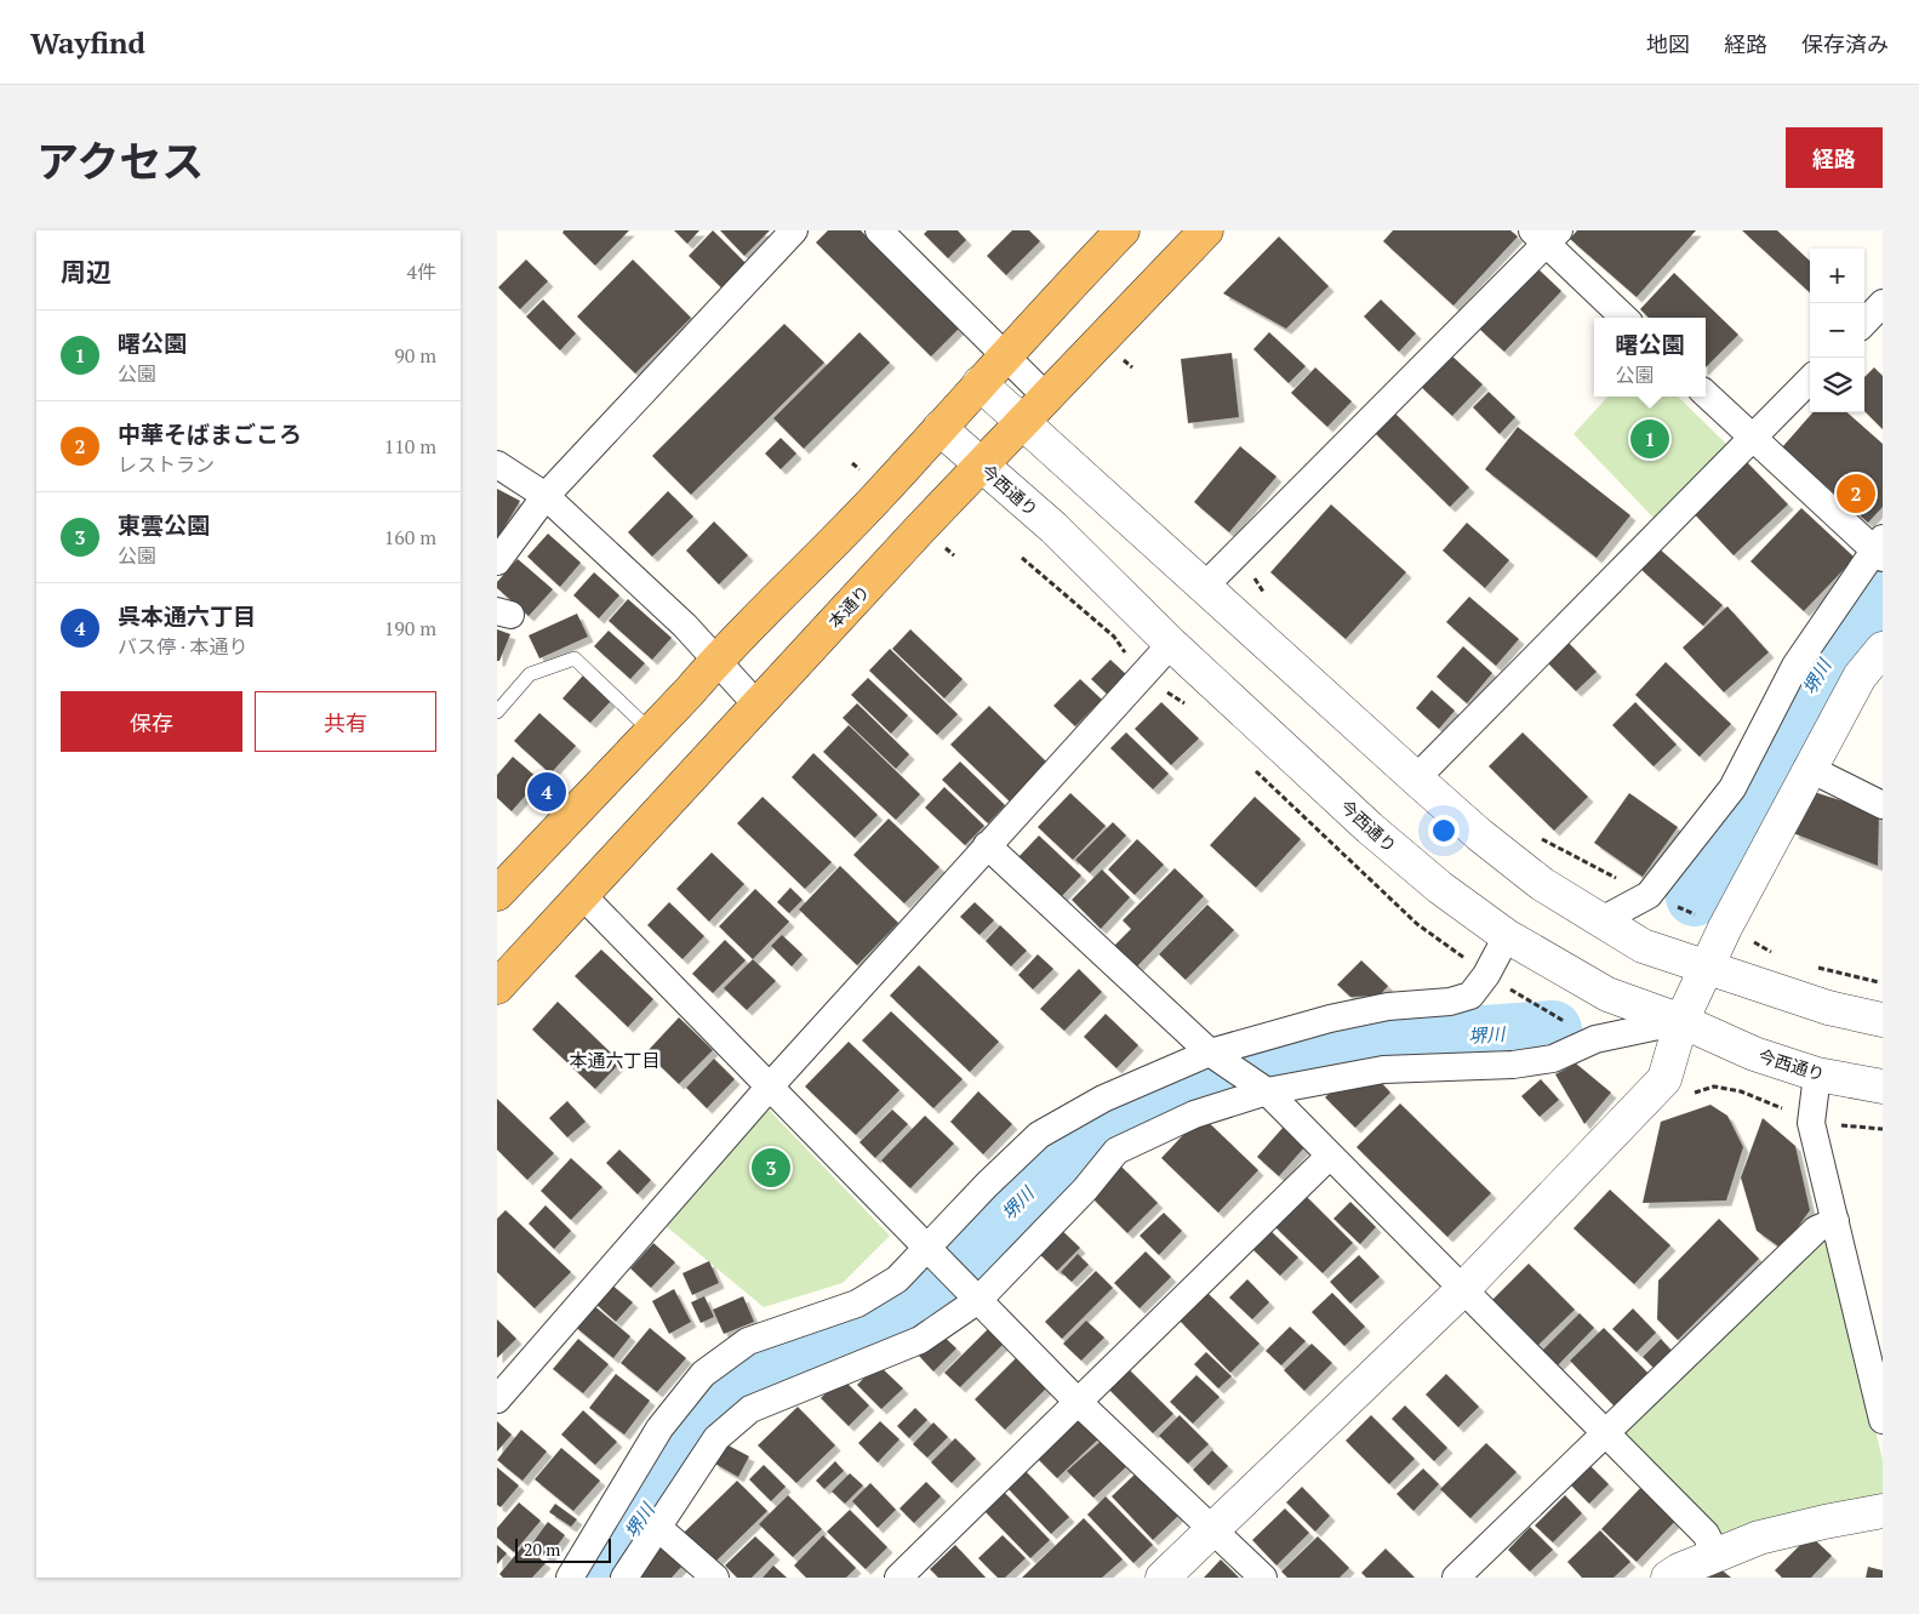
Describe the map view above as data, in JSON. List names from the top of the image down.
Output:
{
  "streets": {
    "highway": ["本通り"],
    "street": ["今西通り"]
  },
  "crossings": [
    ["今西通り", "本通り"]
  ],
  "districts": ["本通六丁目"],
  "water": ["堺川"],
  "scale_bar": "20 m",
  "page": {
    "header": "Wayfind",
    "nav": ["地図", "経路", "保存済み"],
    "title": "アクセス",
    "buttons": [
      "経路",
      ["保存", "共有"]
    ],
    "heading": ["周辺", "4件"],
    "map_buttons": ["+", "−"],
    "list": [
      {
        "mark": "1",
        "name": "曙公園",
        "note": "公園",
        "value": "90 m"
      },
      {
        "mark": "2",
        "name": "中華そばまごころ",
        "note": "レストラン",
        "value": "110 m"
      },
      {
        "mark": "3",
        "name": "東雲公園",
        "note": "公園",
        "value": "160 m"
      },
      {
        "mark": "4",
        "name": "呉本通六丁目",
        "note": "バス停 · 本通り",
        "value": "190 m"
      }
    ],
    "popup": ["曙公園", "公園"],
    "pins": [
      "1",
      "2",
      "4",
      "3"
    ],
    "scale": "20 m"
  }
}
